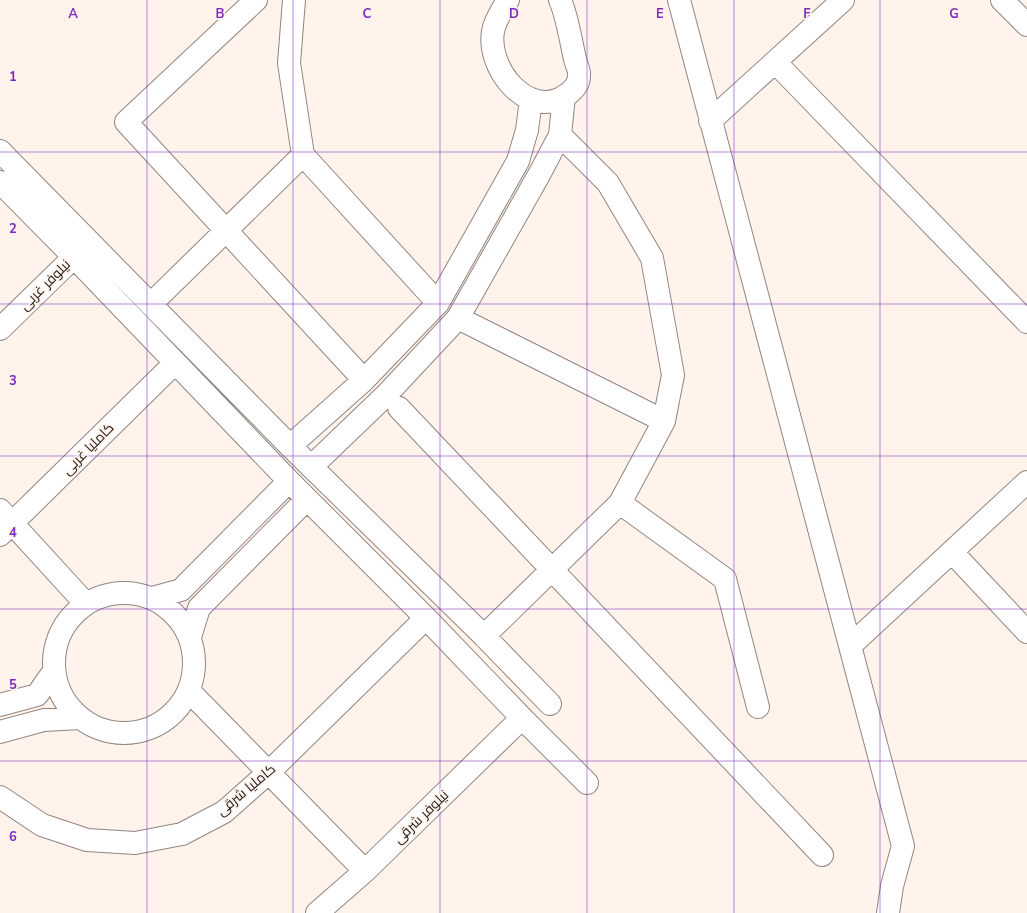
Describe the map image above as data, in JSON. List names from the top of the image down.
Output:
{
  "streets": {
    "street": [
      "نیلوفر غربی",
      "کاملیا غربی",
      "کاملیا شرقی",
      "نیلوفر شرقی"
    ]
  },
  "grid": {
    "columns": [
      "A",
      "B",
      "C",
      "D",
      "E",
      "F",
      "G"
    ],
    "rows": [
      "1",
      "2",
      "3",
      "4",
      "5",
      "6"
    ]
  }
}
